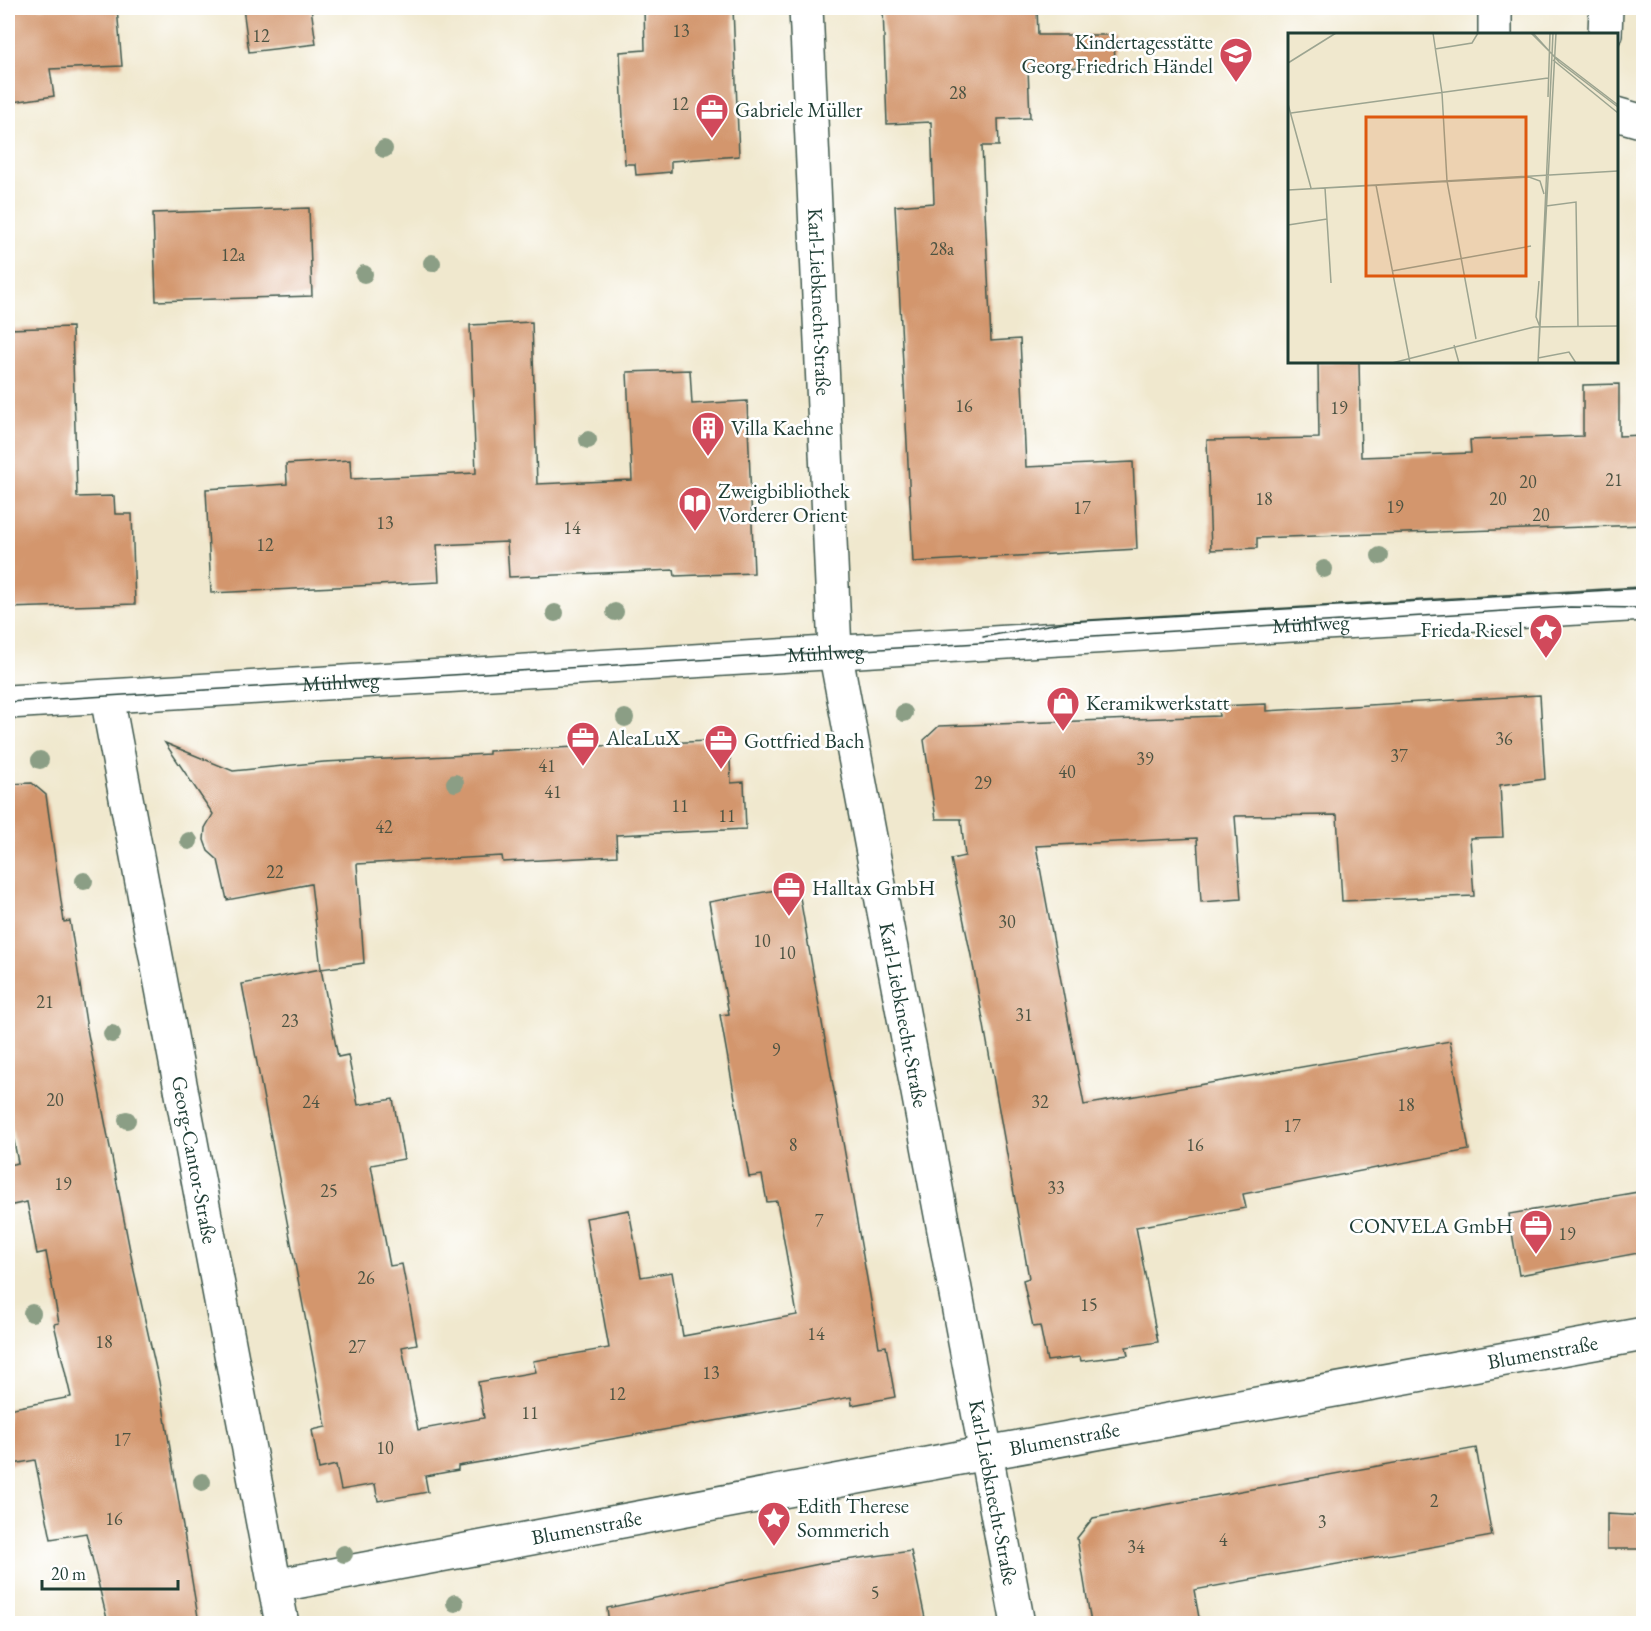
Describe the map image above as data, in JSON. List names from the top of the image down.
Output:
{
  "streets": {
    "street": [
      "Karl-Liebknecht-Straße",
      "Mühlweg",
      "Georg-Cantor-Straße",
      "Blumenstraße"
    ]
  },
  "crossings": [
    ["Karl-Liebknecht-Straße", "Mühlweg"],
    ["Karl-Liebknecht-Straße", "Blumenstraße"],
    ["Mühlweg", "Georg-Cantor-Straße"],
    ["Georg-Cantor-Straße", "Blumenstraße"]
  ],
  "places": {
    "school or university": ["Kindertagesstätte Georg Friedrich Händel"],
    "office": [
      "Gabriele Müller",
      "AleaLuX",
      "Gottfried Bach",
      "Halltax GmbH",
      "CONVELA GmbH"
    ],
    "building": ["Villa Kaehne"],
    "library": ["Zweigbibliothek Vorderer Orient"],
    "place": ["Frieda Riesel", "Edith Therese Sommerich"],
    "shop": ["Keramikwerkstatt"]
  },
  "house_numbers": [
    "13",
    "12",
    "28",
    "12",
    "28a",
    "12a",
    "16",
    "19",
    "21",
    "20",
    "18",
    "20",
    "19",
    "17",
    "20",
    "13",
    "14",
    "12",
    "36",
    "37",
    "39",
    "41",
    "40",
    "29",
    "41",
    "11",
    "11",
    "42",
    "22",
    "30",
    "10",
    "10",
    "21",
    "31",
    "23",
    "9",
    "20",
    "24",
    "32",
    "18",
    "17",
    "8",
    "16",
    "19",
    "33",
    "25",
    "7",
    "19",
    "26",
    "15",
    "14",
    "18",
    "27",
    "13",
    "12",
    "11",
    "17",
    "10",
    "2",
    "16",
    "3",
    "4",
    "34",
    "5"
  ],
  "scale_bar": "20 m"
}
